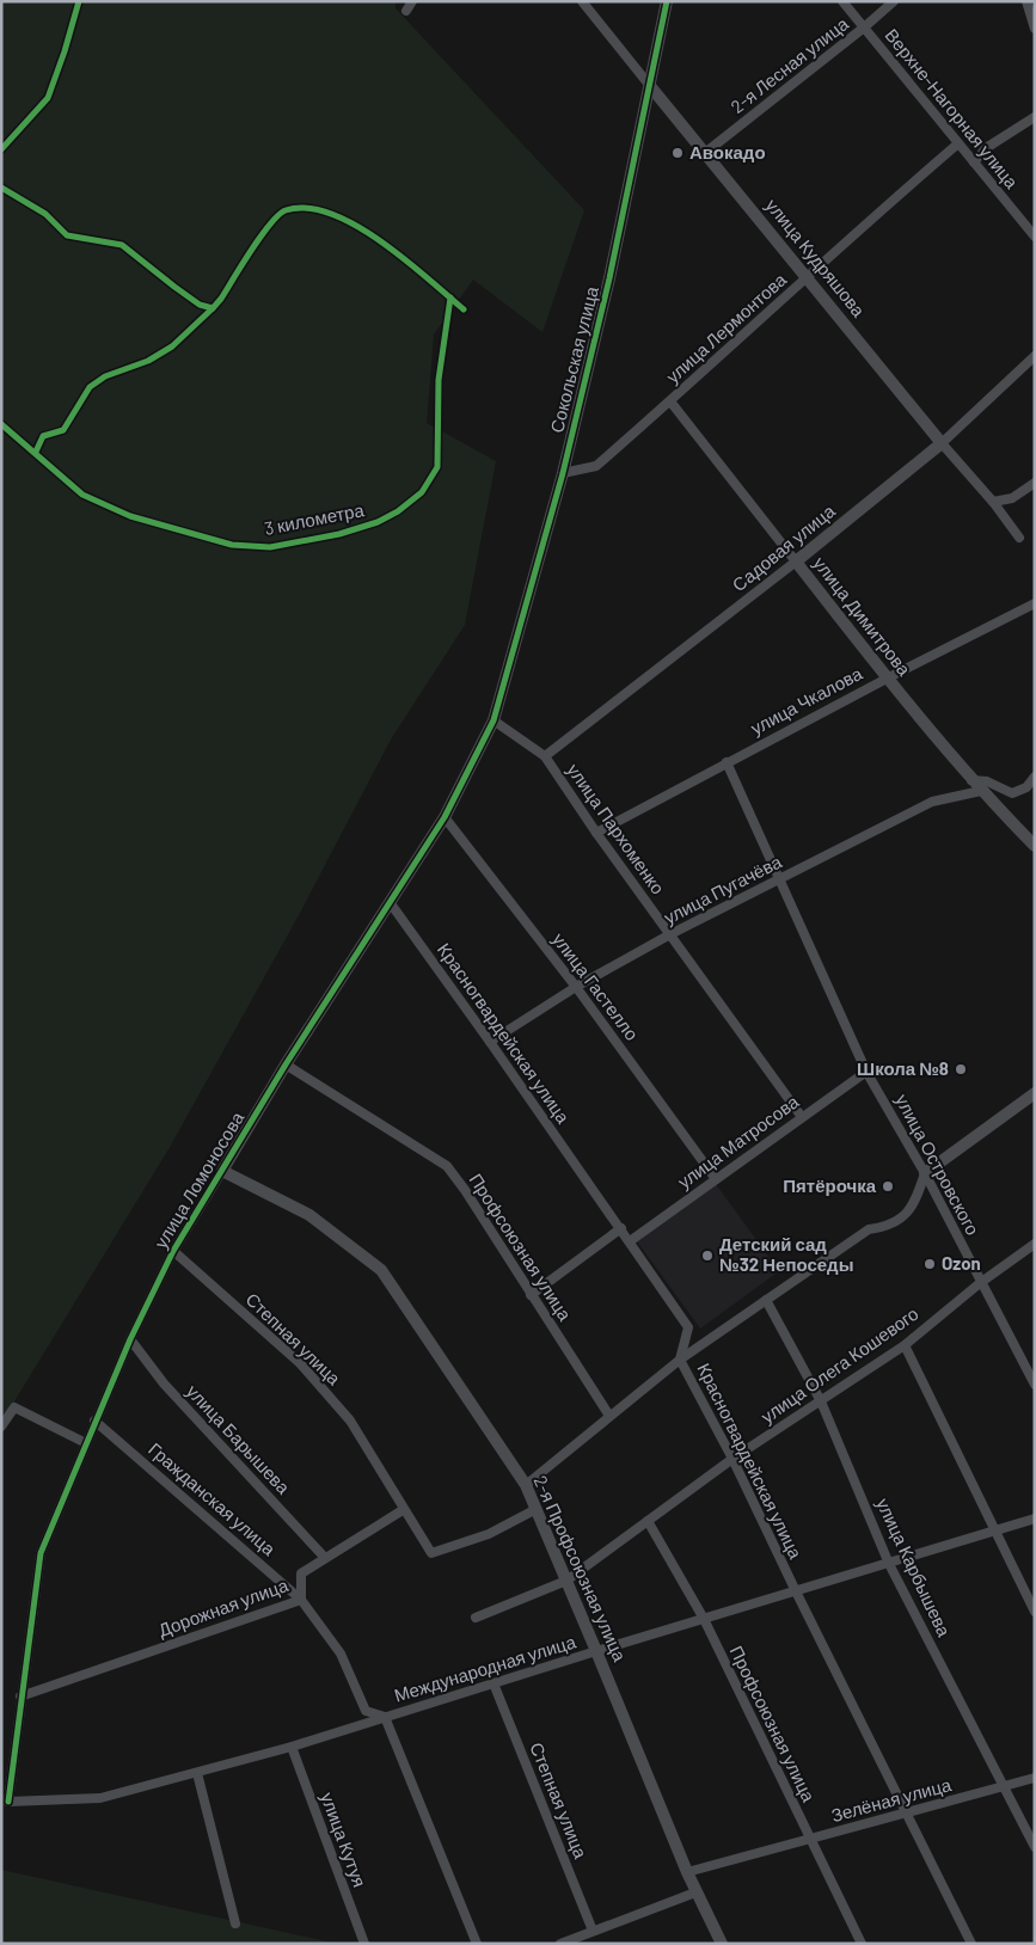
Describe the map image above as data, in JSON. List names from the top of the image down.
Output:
{
  "streets": {
    "street": [
      "2-я Лесная улица",
      "Верхне-Нагорная улица",
      "улица Кудряшова",
      "улица Лермонтова",
      "Сокольская улица",
      "Садовая улица",
      "улица Димитрова",
      "улица Чкалова",
      "улица Пархоменко",
      "улица Пугачёва",
      "улица Гастелло",
      "Красногвардейская улица",
      "улица Матросова",
      "улица Островского",
      "улица Ломоносова",
      "Профсоюзная улица",
      "Степная улица",
      "улица Олега Кошевого",
      "улица Барышева",
      "Гражданская улица",
      "улица Карбышева",
      "2-я Профсоюзная улица",
      "Дорожная улица",
      "Международная улица",
      "Зелёная улица",
      "улица Кутуя"
    ],
    "cycle path": ["3 километра"]
  },
  "crossings": [
    ["2-я Лесная улица", "Верхне-Нагорная улица"],
    ["2-я Лесная улица", "улица Кудряшова"],
    ["Верхне-Нагорная улица", "улица Лермонтова"],
    ["улица Кудряшова", "улица Лермонтова"],
    ["улица Кудряшова", "Сокольская улица"],
    ["улица Кудряшова", "Садовая улица"],
    ["улица Лермонтова", "Сокольская улица"],
    ["улица Лермонтова", "улица Димитрова"],
    ["Сокольская улица", "улица Пархоменко"],
    ["Сокольская улица", "улица Ломоносова"],
    ["Садовая улица", "улица Димитрова"],
    ["Садовая улица", "улица Пархоменко"],
    ["улица Димитрова", "улица Чкалова"],
    ["улица Димитрова", "улица Пугачёва"],
    ["улица Чкалова", "улица Пархоменко"],
    ["улица Чкалова", "улица Островского"],
    ["улица Пархоменко", "улица Пугачёва"],
    ["улица Пархоменко", "улица Матросова"],
    ["улица Пархоменко", "улица Ломоносова"],
    ["улица Пугачёва", "улица Гастелло"],
    ["улица Пугачёва", "Красногвардейская улица"],
    ["улица Пугачёва", "улица Островского"],
    ["улица Гастелло", "улица Матросова"],
    ["улица Гастелло", "улица Ломоносова"],
    ["Красногвардейская улица", "улица Матросова"],
    ["Красногвардейская улица", "улица Ломоносова"],
    ["Красногвардейская улица", "улица Олега Кошевого"],
    ["Красногвардейская улица", "Международная улица"],
    ["Красногвардейская улица", "Зелёная улица"],
    ["улица Матросова", "улица Островского"],
    ["улица Островского", "улица Олега Кошевого"],
    ["улица Ломоносова", "Профсоюзная улица"],
    ["улица Ломоносова", "Степная улица"],
    ["улица Ломоносова", "улица Барышева"],
    ["улица Ломоносова", "Гражданская улица"],
    ["улица Ломоносова", "2-я Профсоюзная улица"],
    ["улица Ломоносова", "Дорожная улица"],
    ["улица Ломоносова", "Международная улица"],
    ["Профсоюзная улица", "улица Олега Кошевого"],
    ["Профсоюзная улица", "Международная улица"],
    ["Профсоюзная улица", "Зелёная улица"],
    ["Степная улица", "2-я Профсоюзная улица"],
    ["Степная улица", "Дорожная улица"],
    ["Степная улица", "Международная улица"],
    ["улица Олега Кошевого", "улица Карбышева"],
    ["улица Олега Кошевого", "2-я Профсоюзная улица"],
    ["улица Барышева", "Дорожная улица"],
    ["Гражданская улица", "Дорожная улица"],
    ["Гражданская улица", "Международная улица"],
    ["улица Карбышева", "Международная улица"],
    ["улица Карбышева", "Зелёная улица"],
    ["2-я Профсоюзная улица", "Международная улица"],
    ["2-я Профсоюзная улица", "Зелёная улица"],
    ["Международная улица", "улица Кутуя"]
  ],
  "places": [
    "Авокадо",
    "Школа №8",
    "Пятёрочка",
    "Детский сад №32 Непоседы",
    "Ozon"
  ]
}
